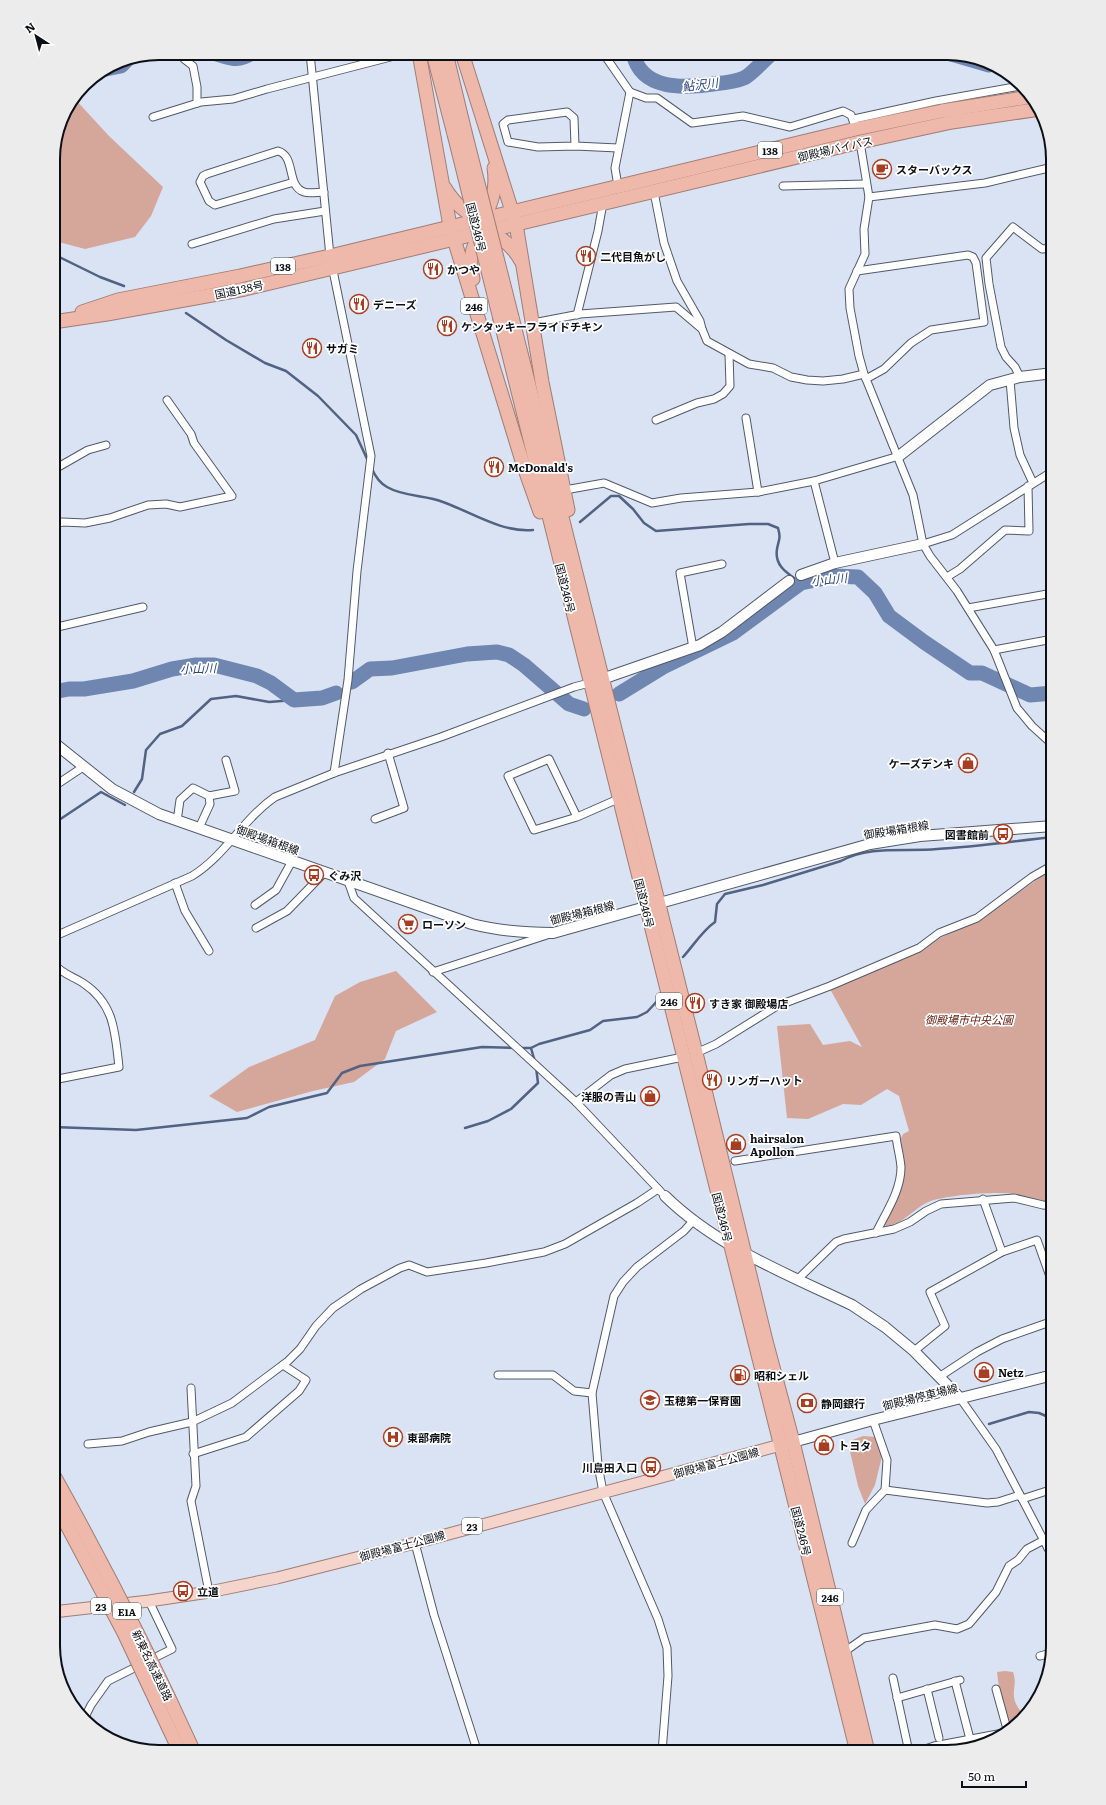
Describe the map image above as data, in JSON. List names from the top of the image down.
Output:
{
  "streets": {
    "highway": [
      "御殿場バイパス",
      "138",
      "国道246号",
      "国道138号",
      "246",
      "E1A",
      "新東名高速道路"
    ],
    "main road": [
      "御殿場箱根線",
      "御殿場停車場線",
      "御殿場富士公園線",
      "23"
    ]
  },
  "crossings": [
    ["御殿場バイパス", "246"],
    ["国道246号", "246"],
    ["国道246号", "御殿場箱根線"],
    ["国道246号", "御殿場停車場線"],
    ["国道246号", "御殿場富士公園線"],
    ["国道138号", "246"],
    ["御殿場停車場線", "御殿場富士公園線"]
  ],
  "water": ["鮎沢川", "小山川"],
  "parks": ["御殿場市中央公園"],
  "places": {
    "cafe": ["スターバックス"],
    "restaurant": [
      "二代目魚がし",
      "かつや",
      "デニーズ",
      "ケンタッキーフライドチキン",
      "サガミ",
      "McDonald's",
      "すき家 御殿場店",
      "リンガーハット"
    ],
    "shop": [
      "ケーズデンキ",
      "洋服の青山",
      "hairsalon Apollon",
      "Netz",
      "トヨタ"
    ],
    "bus stop": [
      "図書館前",
      "ぐみ沢",
      "川島田入口",
      "立道"
    ],
    "supermarket": ["ローソン"],
    "fuel station": ["昭和シェル"],
    "school or university": ["玉穂第一保育園"],
    "bank": ["静岡銀行"],
    "hospital": ["東部病院"]
  },
  "scale_bar": "50 m",
  "north": "top left"
}
